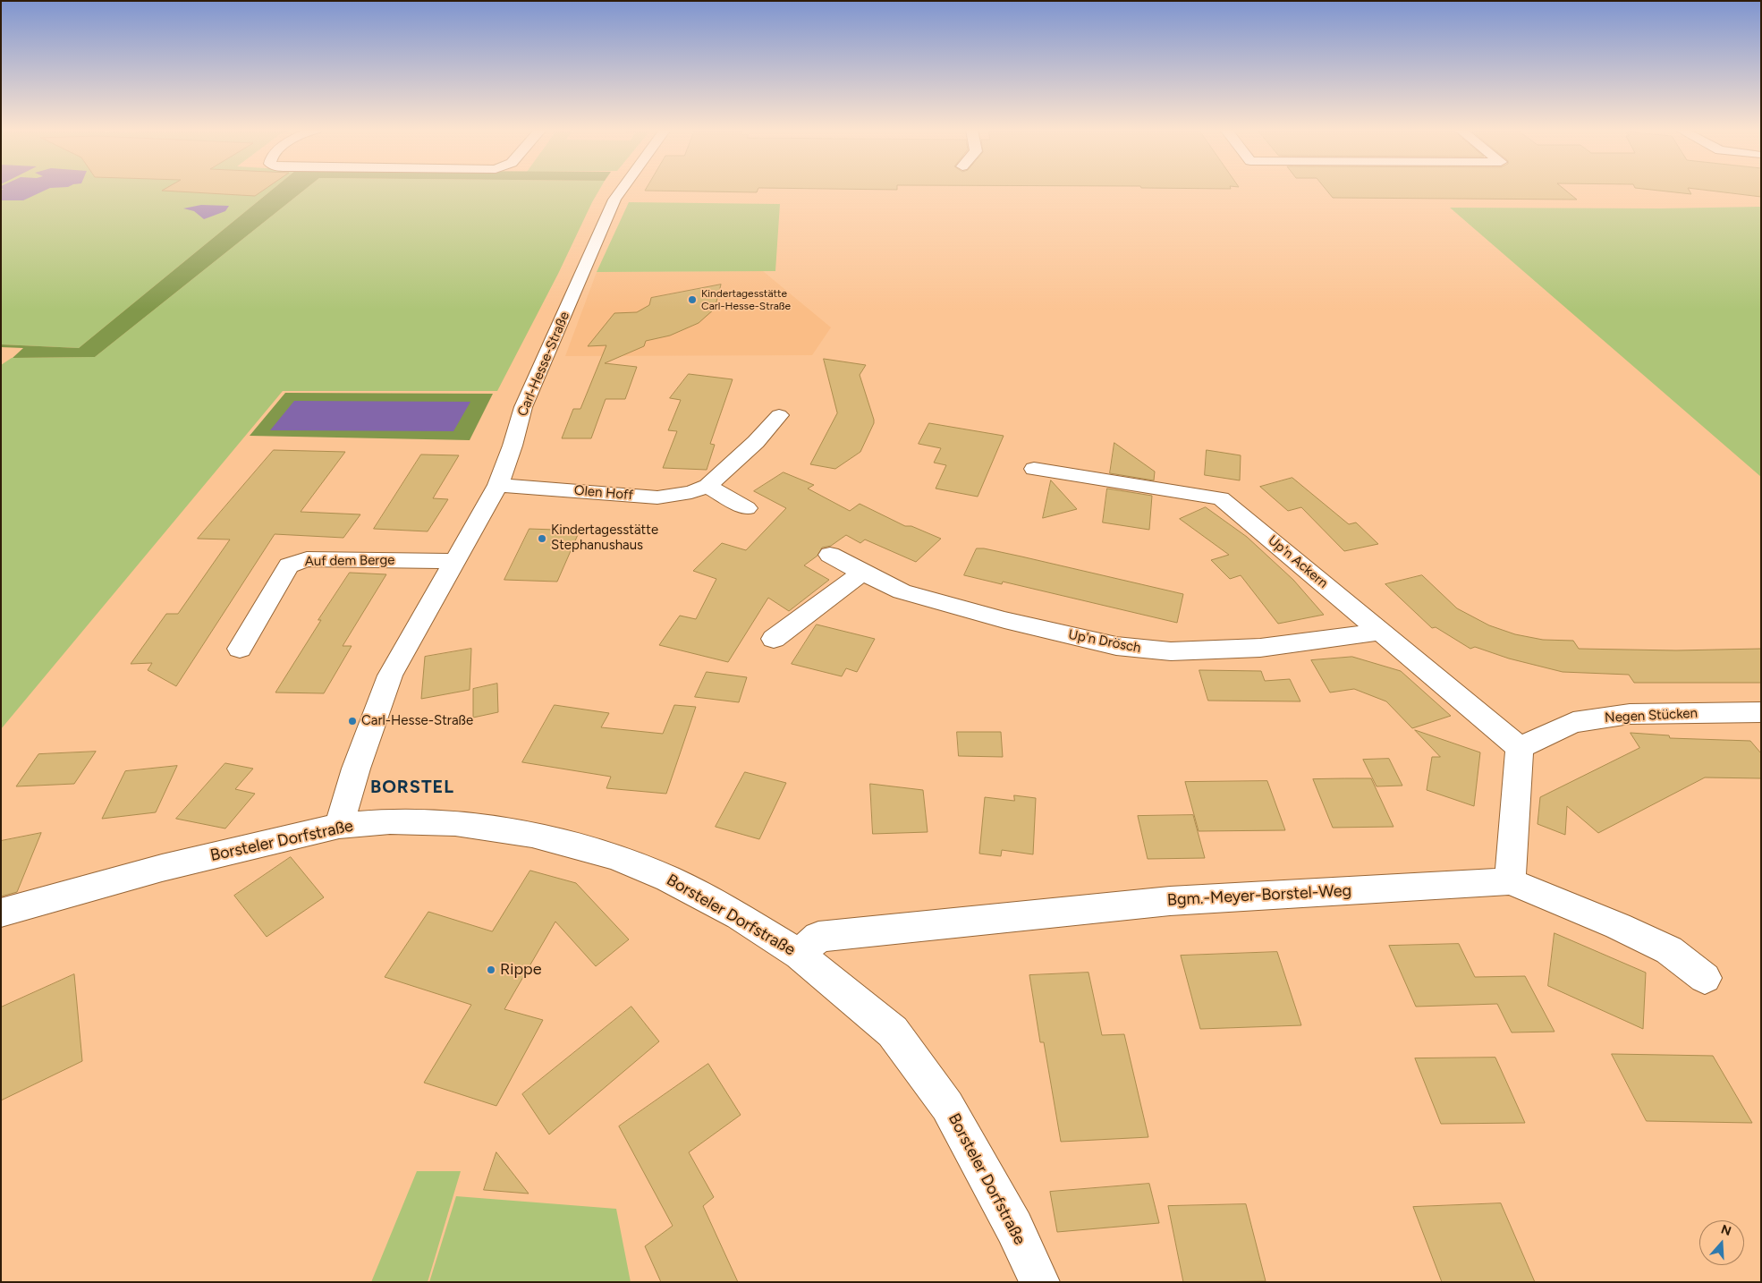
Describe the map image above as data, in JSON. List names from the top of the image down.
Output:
{
  "streets": {
    "street": [
      "Carl-Hesse-Straße",
      "Olen Hoff",
      "Auf dem Berge",
      "Up'n Ackern",
      "Up'n Drösch",
      "Negen Stücken",
      "Borsteler Dorfstraße",
      "Bgm.-Meyer-Borstel-Weg"
    ]
  },
  "crossings": [
    ["Carl-Hesse-Straße", "Olen Hoff"],
    ["Carl-Hesse-Straße", "Auf dem Berge"],
    ["Carl-Hesse-Straße", "Borsteler Dorfstraße"],
    ["Up'n Ackern", "Up'n Drösch"],
    ["Up'n Ackern", "Negen Stücken"],
    ["Borsteler Dorfstraße", "Bgm.-Meyer-Borstel-Weg"]
  ],
  "districts": ["BORSTEL"],
  "places": [
    "Kindertagesstätte Carl-Hesse-Straße",
    "Kindertagesstätte Stephanushaus",
    "Carl-Hesse-Straße",
    "Rippe"
  ],
  "north": "top"
}
